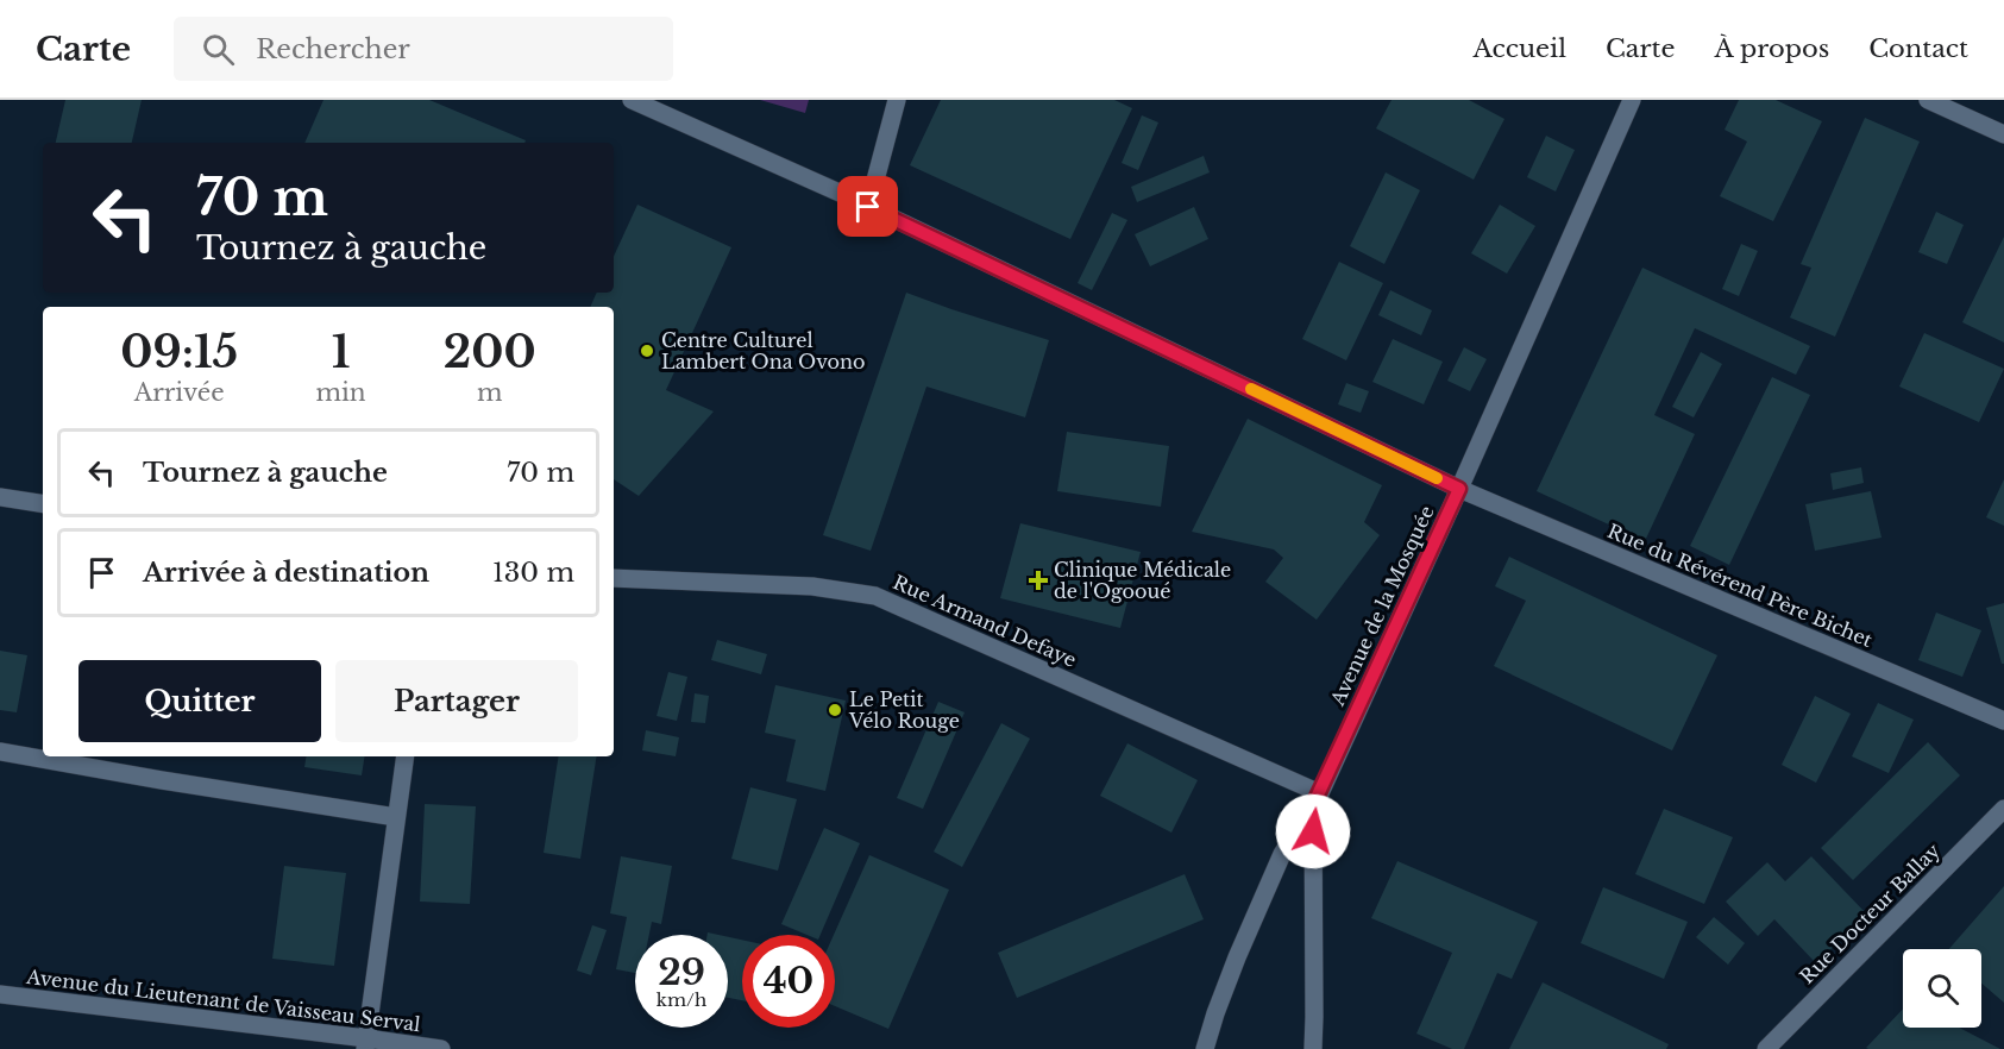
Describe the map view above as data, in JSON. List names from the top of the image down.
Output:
{
  "streets": {
    "street": [
      "Rue du Révérend Père Bichet",
      "Avenue de la Mosquée",
      "Rue Armand Defaye",
      "Rue Docteur Ballay",
      "Avenue du Lieutenant de Vaisseau Serval"
    ]
  },
  "crossings": [
    ["Rue du Révérend Père Bichet", "Avenue de la Mosquée"],
    ["Avenue de la Mosquée", "Rue Armand Defaye"]
  ],
  "places": {
    "other": ["Centre Culturel Lambert Ona Ovono", "Le Petit Vélo Rouge"],
    "health": ["Clinique Médicale de l'Ogooué"]
  },
  "page": {
    "header": "Carte",
    "search": "Rechercher",
    "nav": [
      "Accueil",
      "Carte",
      "À propos",
      "Contact"
    ],
    "turn": ["70 m", "Tournez à gauche"],
    "eta": [
      "09:15",
      "Arrivée",
      "1",
      "min",
      "200",
      "m"
    ],
    "list": [
      {
        "name": "Tournez à gauche",
        "value": "70 m"
      },
      {
        "name": "Arrivée à destination",
        "value": "130 m"
      }
    ],
    "buttons": ["Quitter", "Partager"],
    "speed": "29 km/h",
    "limit": "40"
  }
}
